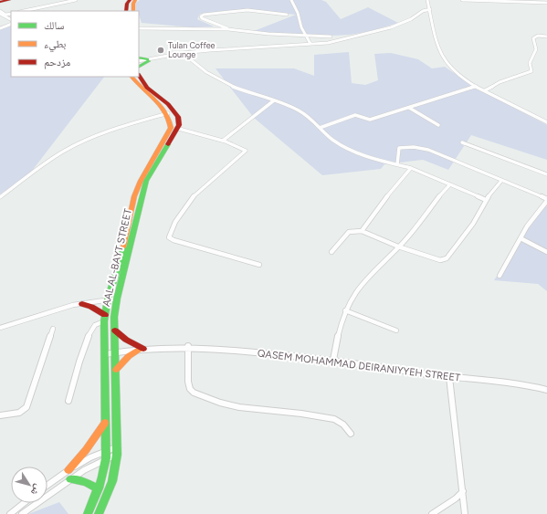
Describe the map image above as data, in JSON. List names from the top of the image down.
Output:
{
  "streets": {
    "street": ["AAL AL-BAYT STREET", "QASEM MOHAMMAD DEIRANIYYEH STREET"]
  },
  "crossings": [
    ["AAL AL-BAYT STREET", "QASEM MOHAMMAD DEIRANIYYEH STREET"]
  ],
  "places": ["Tulan Coffee Lounge"],
  "legend": ["سالك", "بطيء", "مزدحم"],
  "north": "bottom right"
}
